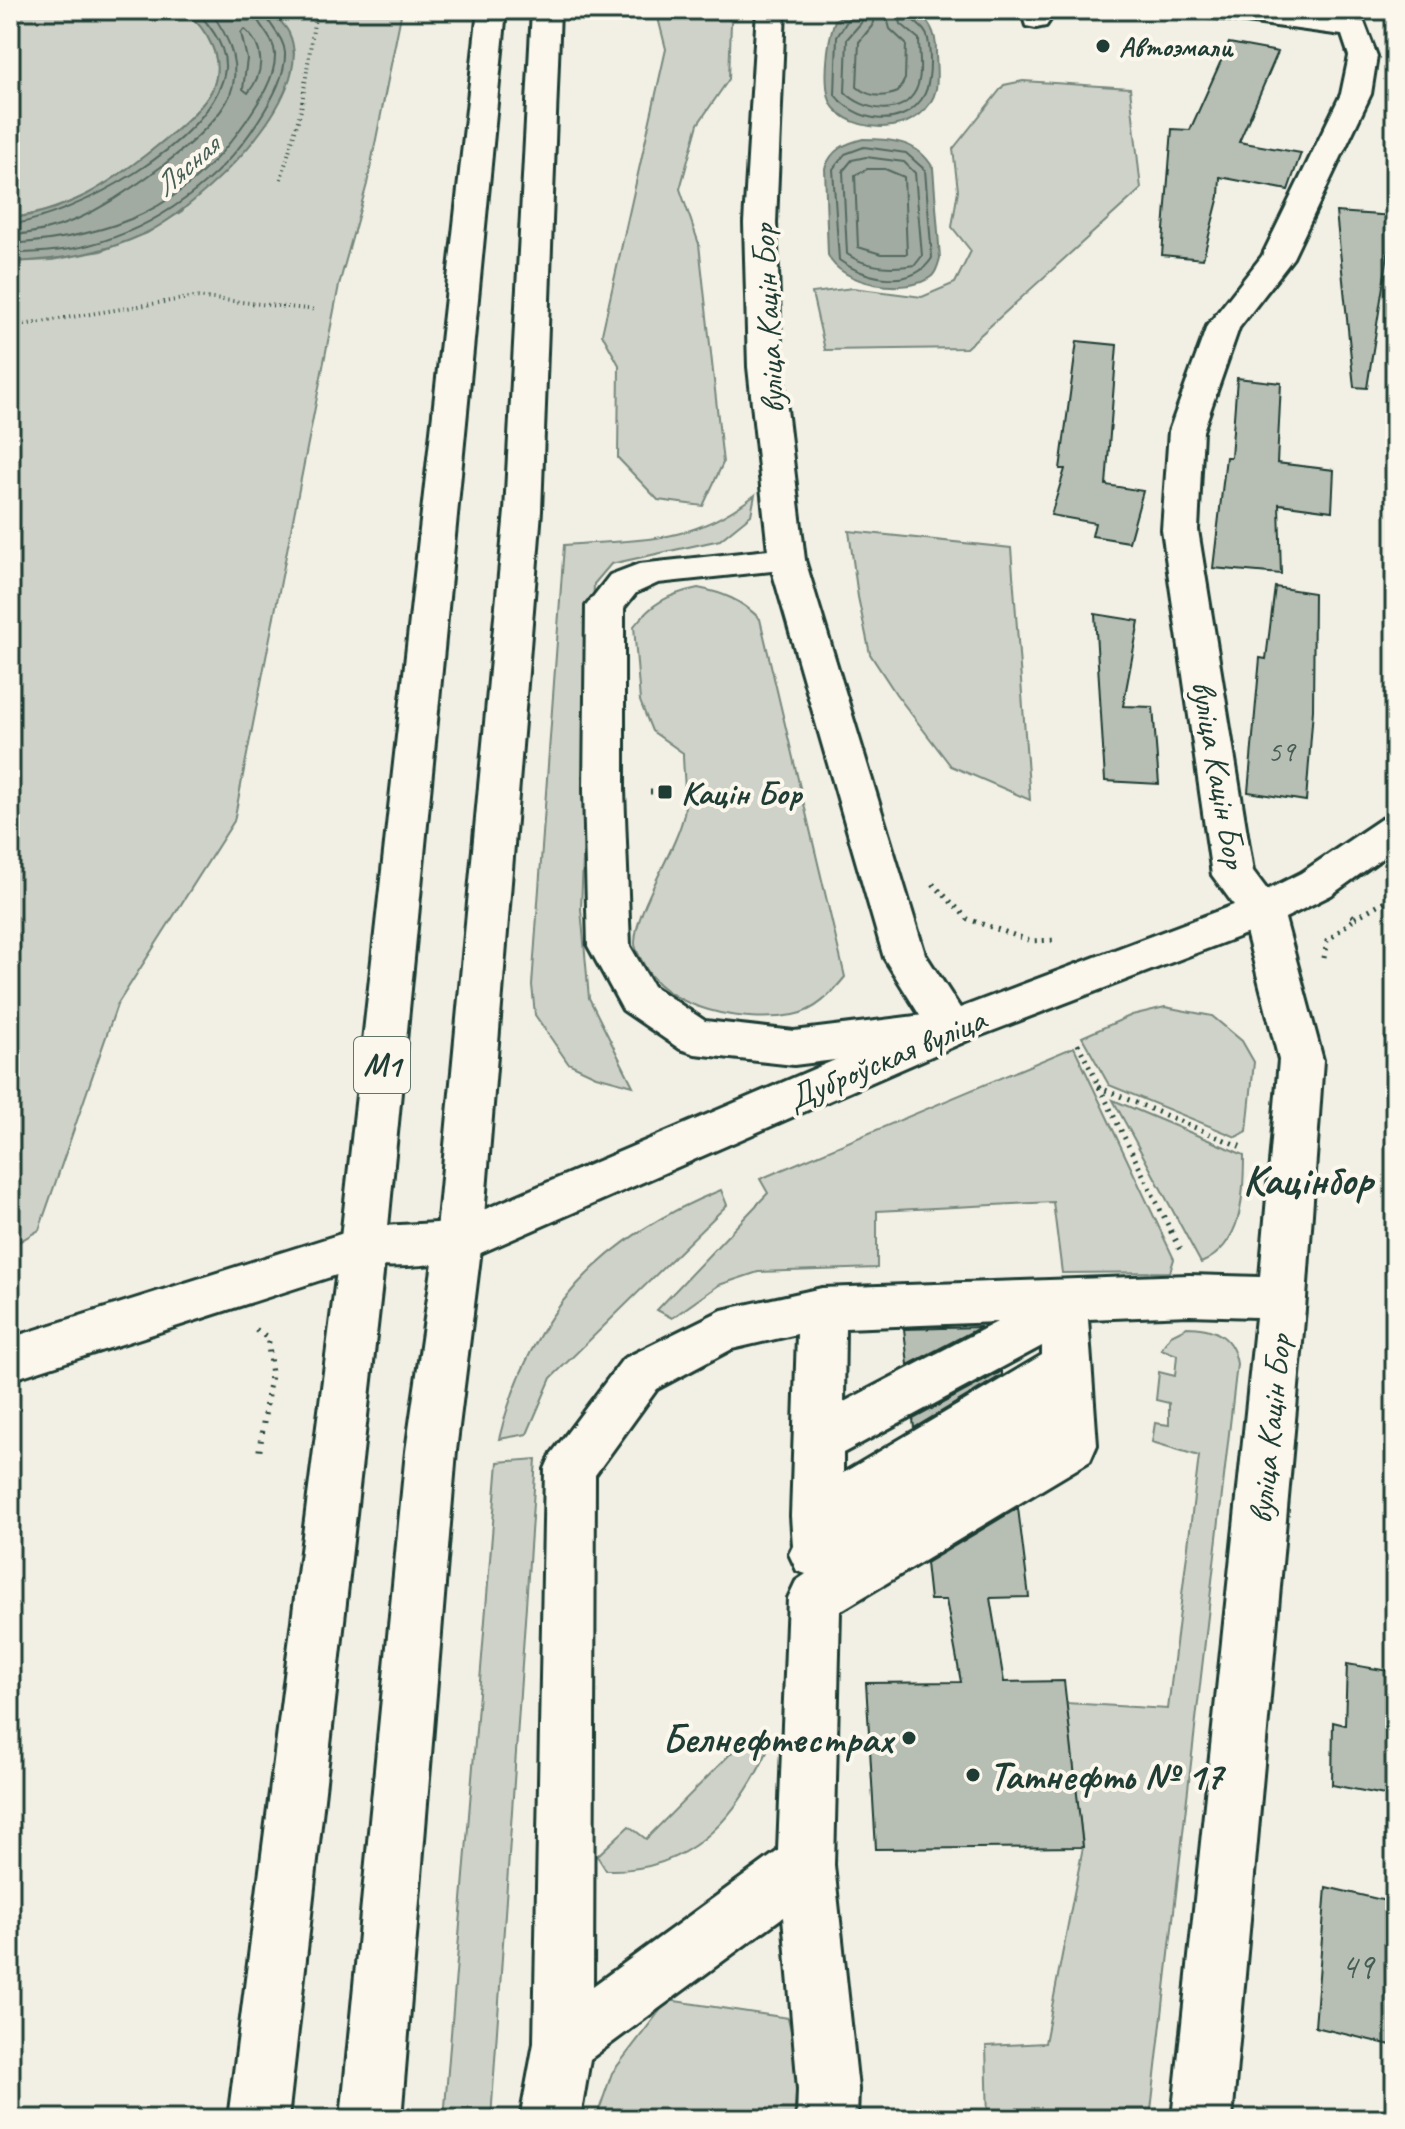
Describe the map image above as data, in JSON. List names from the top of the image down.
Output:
{
  "streets": {
    "main road": ["вуліца Кацін Бор", "Дуброўская вуліца", "М1"]
  },
  "crossings": [
    ["вуліца Кацін Бор", "Дуброўская вуліца"],
    ["Дуброўская вуліца", "М1"]
  ],
  "districts": ["Кацінбор"],
  "water": ["Лясная"],
  "places": {
    "other": ["Автоэмали", "Белнефтестрах", "Татнефть № 17"],
    "transit": ["Кацін Бор"]
  },
  "house_numbers": ["59", "49"]
}
